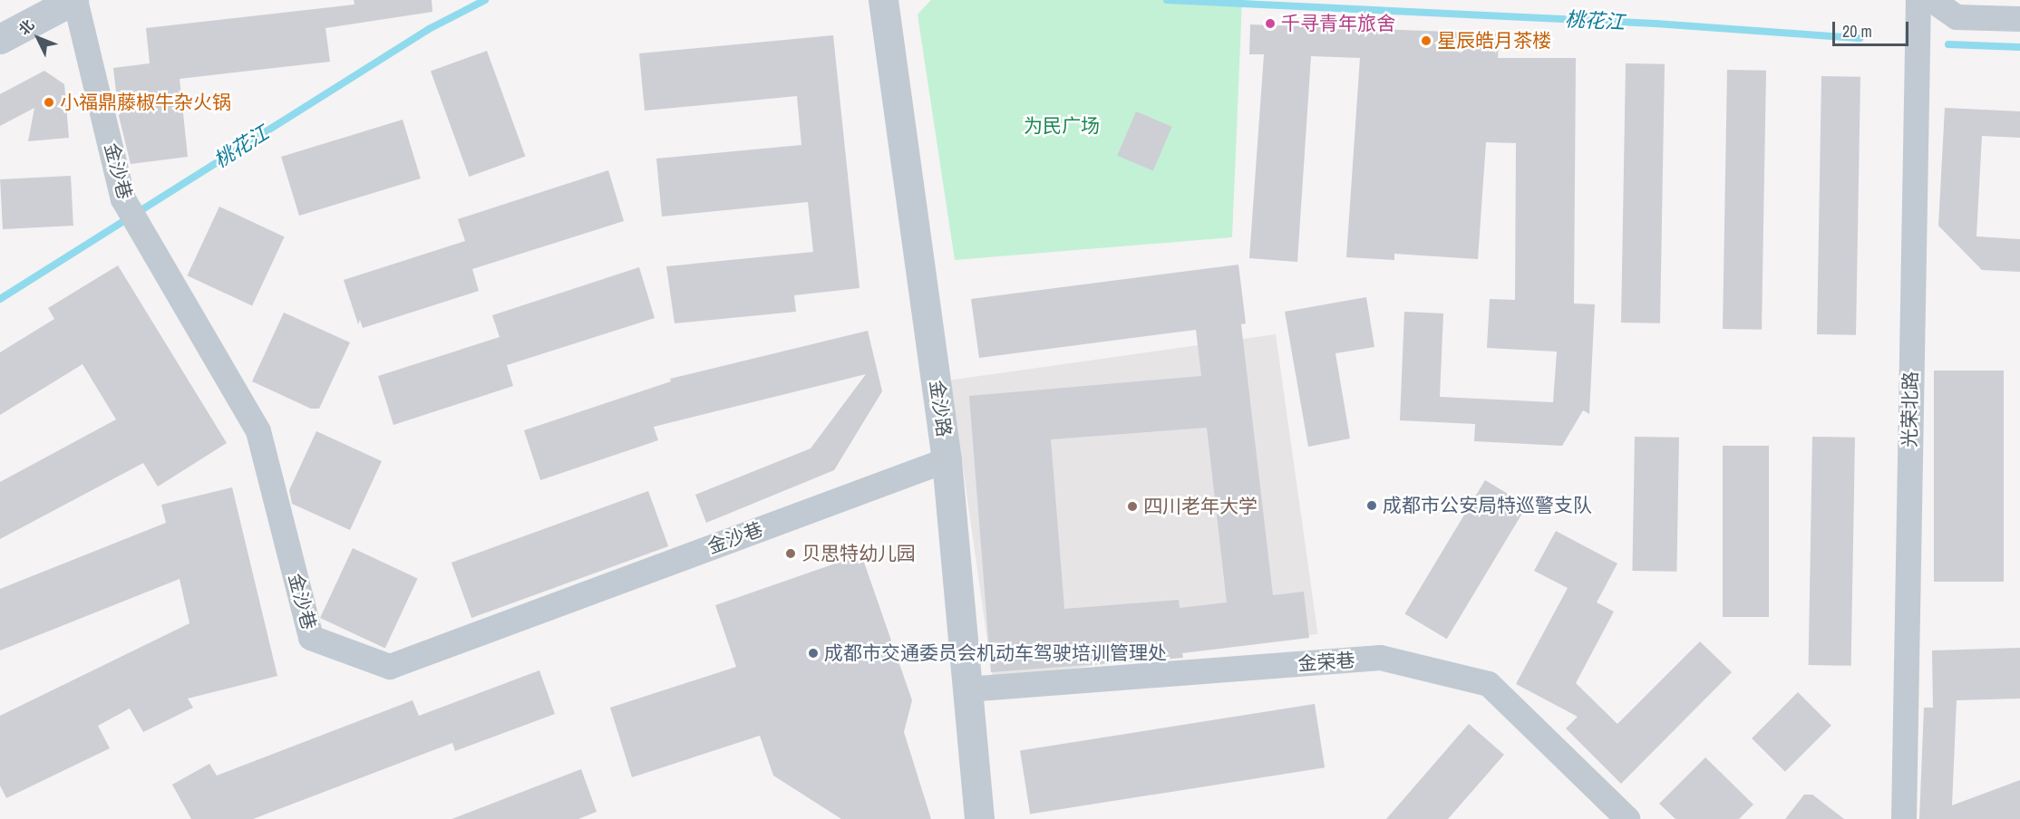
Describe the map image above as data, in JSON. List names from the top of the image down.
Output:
{
  "streets": {
    "street": [
      "金沙巷",
      "金沙路",
      "光荣北路",
      "金荣巷"
    ]
  },
  "crossings": [
    ["金沙巷", "金沙路"],
    ["金沙路", "金荣巷"]
  ],
  "water": ["桃花江"],
  "parks": ["为民广场"],
  "places": [
    "千寻青年旅舍",
    "星辰皓月茶楼",
    "小福鼎藤椒牛杂火锅",
    "成都市公安局特巡警支队",
    "四川老年大学",
    "贝思特幼儿园",
    "成都市交通委员会机动车驾驶培训管理处"
  ],
  "scale_bar": "20 m",
  "north": "top left"
}
